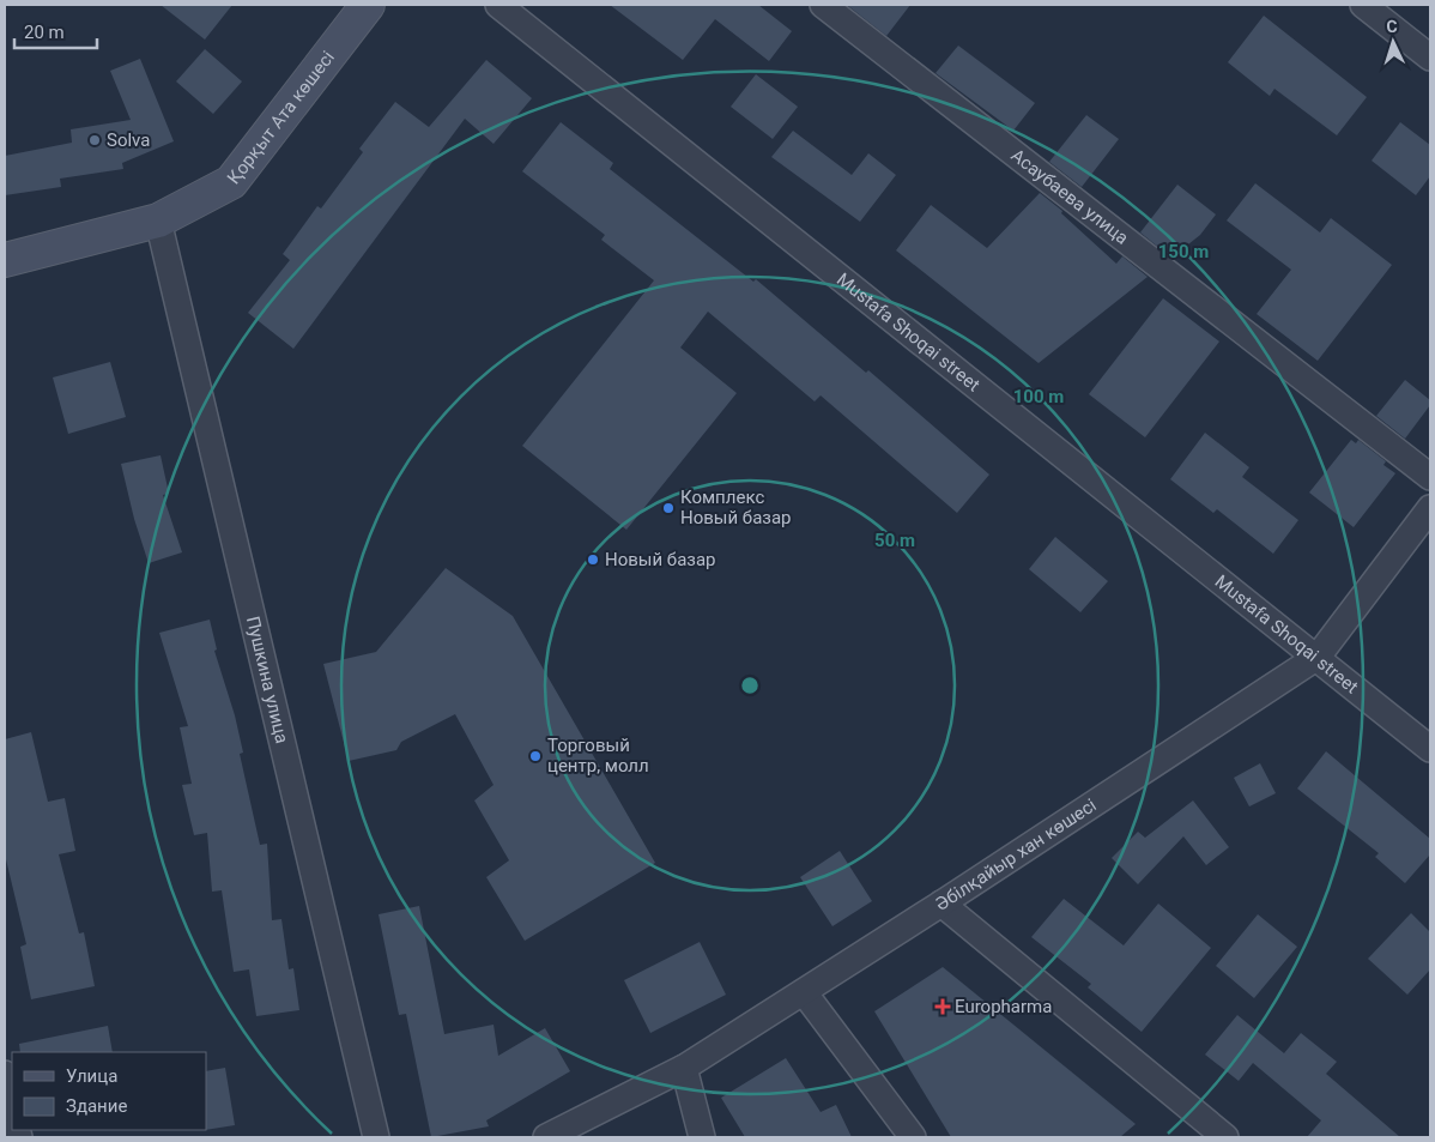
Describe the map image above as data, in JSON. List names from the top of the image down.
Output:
{
  "streets": {
    "main road": ["Қорқыт Ата көшесі"],
    "street": [
      "Асаубаева улица",
      "Mustafa Shoqai street",
      "Пушкина улица",
      "Әбілқайыр хан көшесі"
    ]
  },
  "crossings": [
    ["Қорқыт Ата көшесі", "Пушкина улица"],
    ["Mustafa Shoqai street", "Әбілқайыр хан көшесі"]
  ],
  "places": {
    "other": [
      "Solva",
      "Комплекс Новый базар",
      "Новый базар",
      "Торговый центр, молл"
    ],
    "health": ["Europharma"]
  },
  "legend": ["Улица", "Здание"],
  "scale_bar": "20 m",
  "north": "top",
  "rings": ["150 m", "100 m", "50 m"]
}
